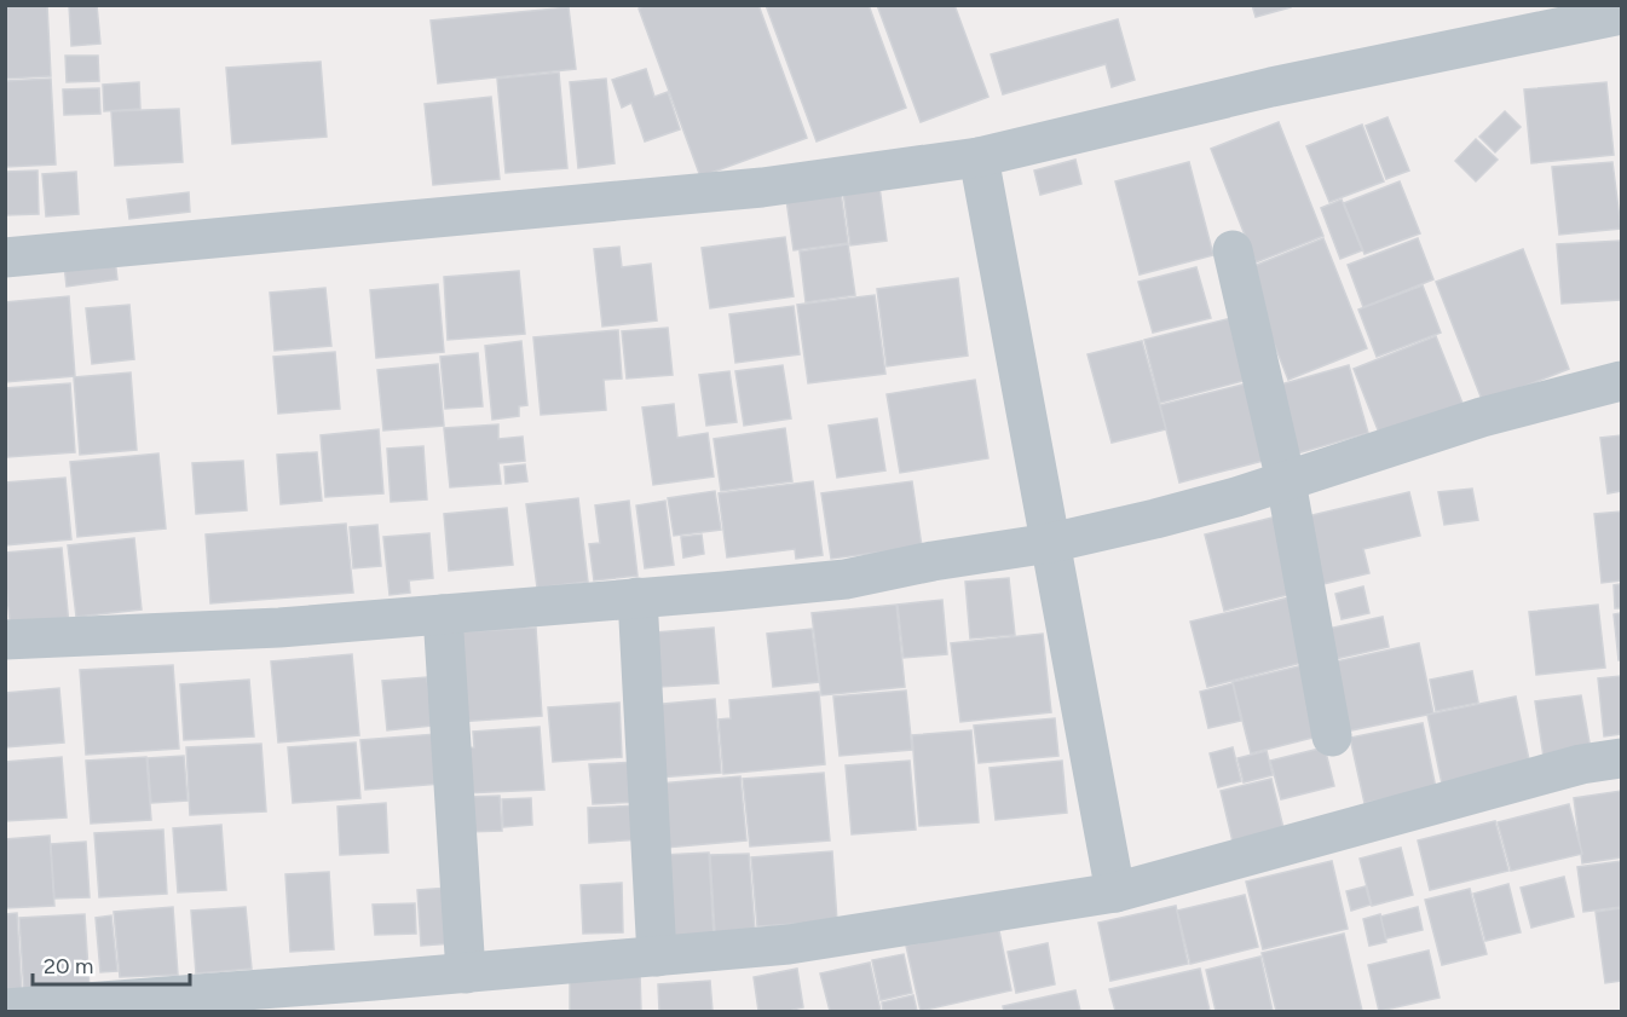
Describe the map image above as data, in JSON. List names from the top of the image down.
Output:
{
  "scale_bar": "20 m"
}
